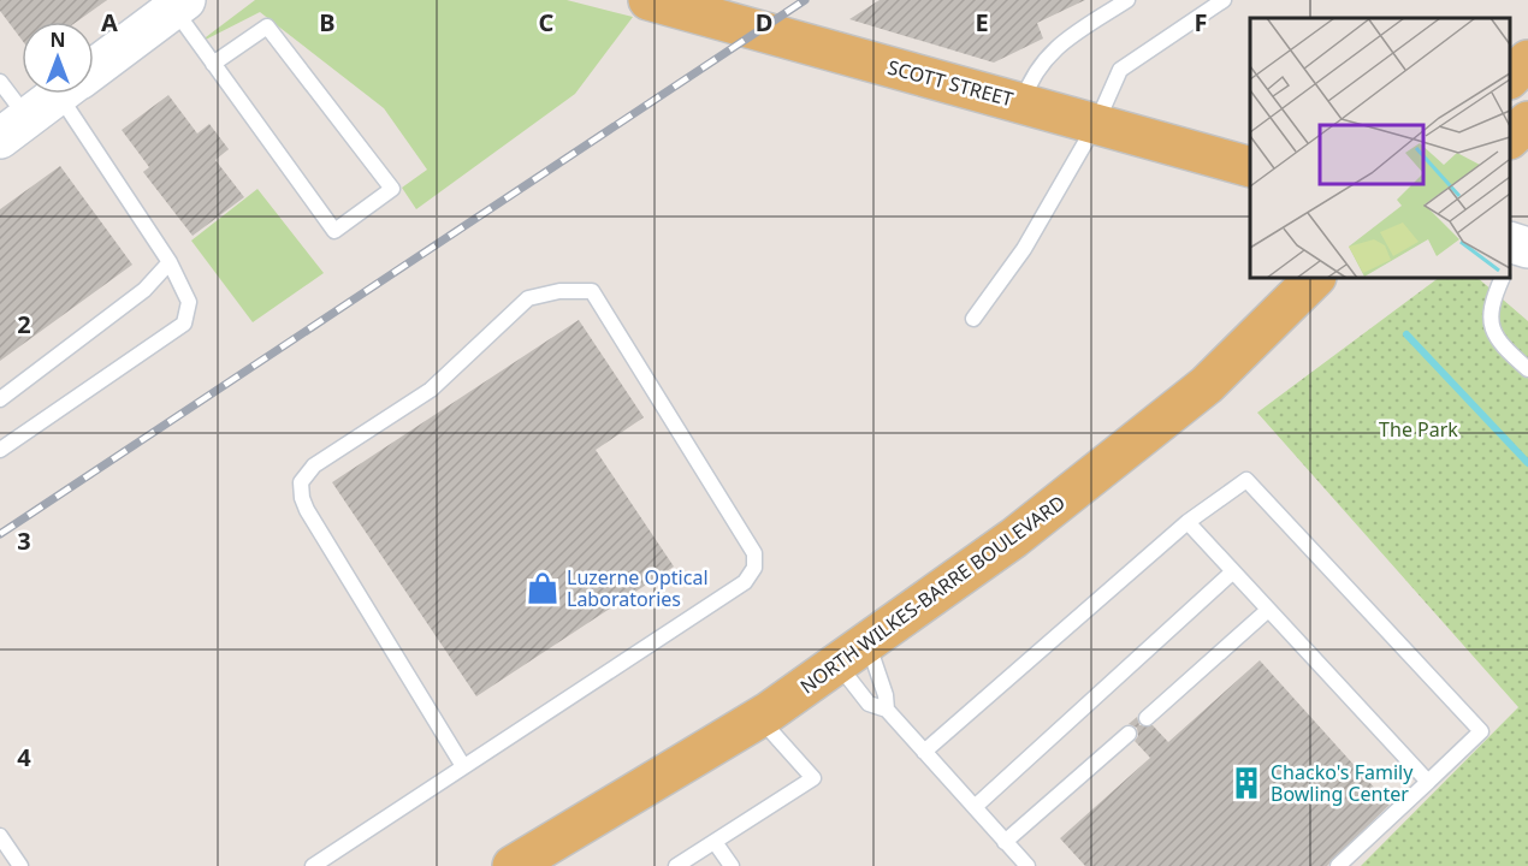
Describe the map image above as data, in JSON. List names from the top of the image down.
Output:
{
  "streets": {
    "main road": ["SCOTT STREET", "NORTH WILKES-BARRE BOULEVARD"]
  },
  "parks": ["The Park"],
  "places": {
    "shop": ["Luzerne Optical Laboratories"],
    "building": ["Chacko's Family Bowling Center"]
  },
  "north": "top",
  "grid": {
    "columns": [
      "A",
      "B",
      "C",
      "D",
      "E",
      "F"
    ],
    "rows": ["2", "3", "4"]
  }
}
